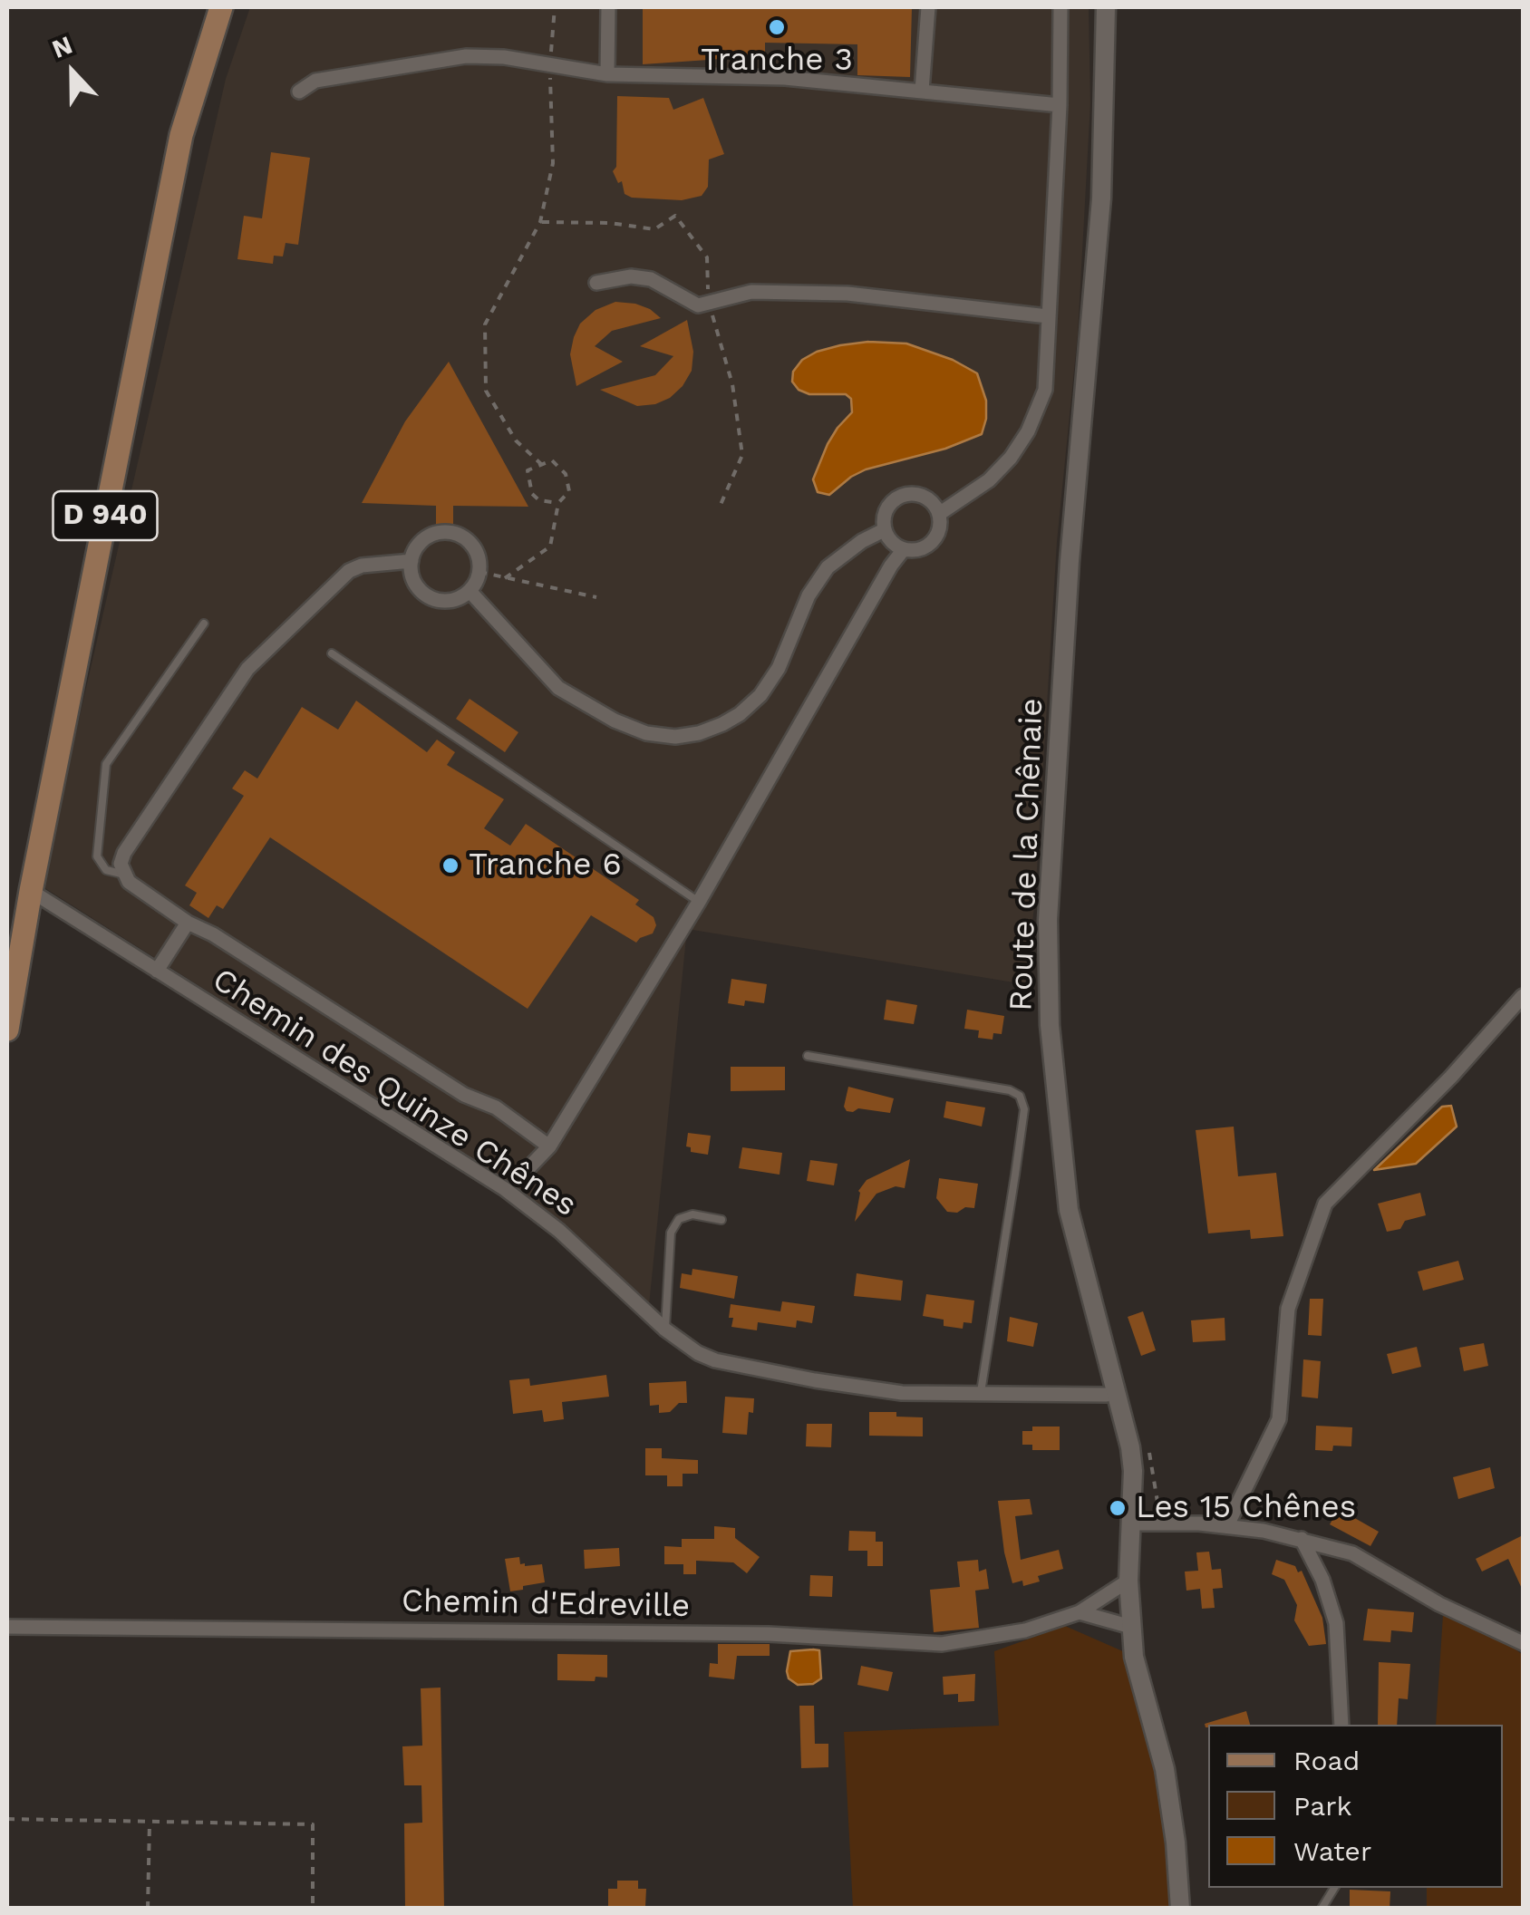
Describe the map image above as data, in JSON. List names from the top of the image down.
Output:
{
  "streets": {
    "main road": ["D 940"],
    "street": ["Route de la Chênaie", "Chemin des Quinze Chênes", "Chemin d'Edreville"]
  },
  "crossings": [
    ["D 940", "Chemin des Quinze Chênes"],
    ["Route de la Chênaie", "Chemin des Quinze Chênes"],
    ["Route de la Chênaie", "Chemin d'Edreville"]
  ],
  "places": ["Tranche 3", "Tranche 6", "Les 15 Chênes"],
  "legend": ["Road", "Park", "Water"],
  "north": "top"
}
